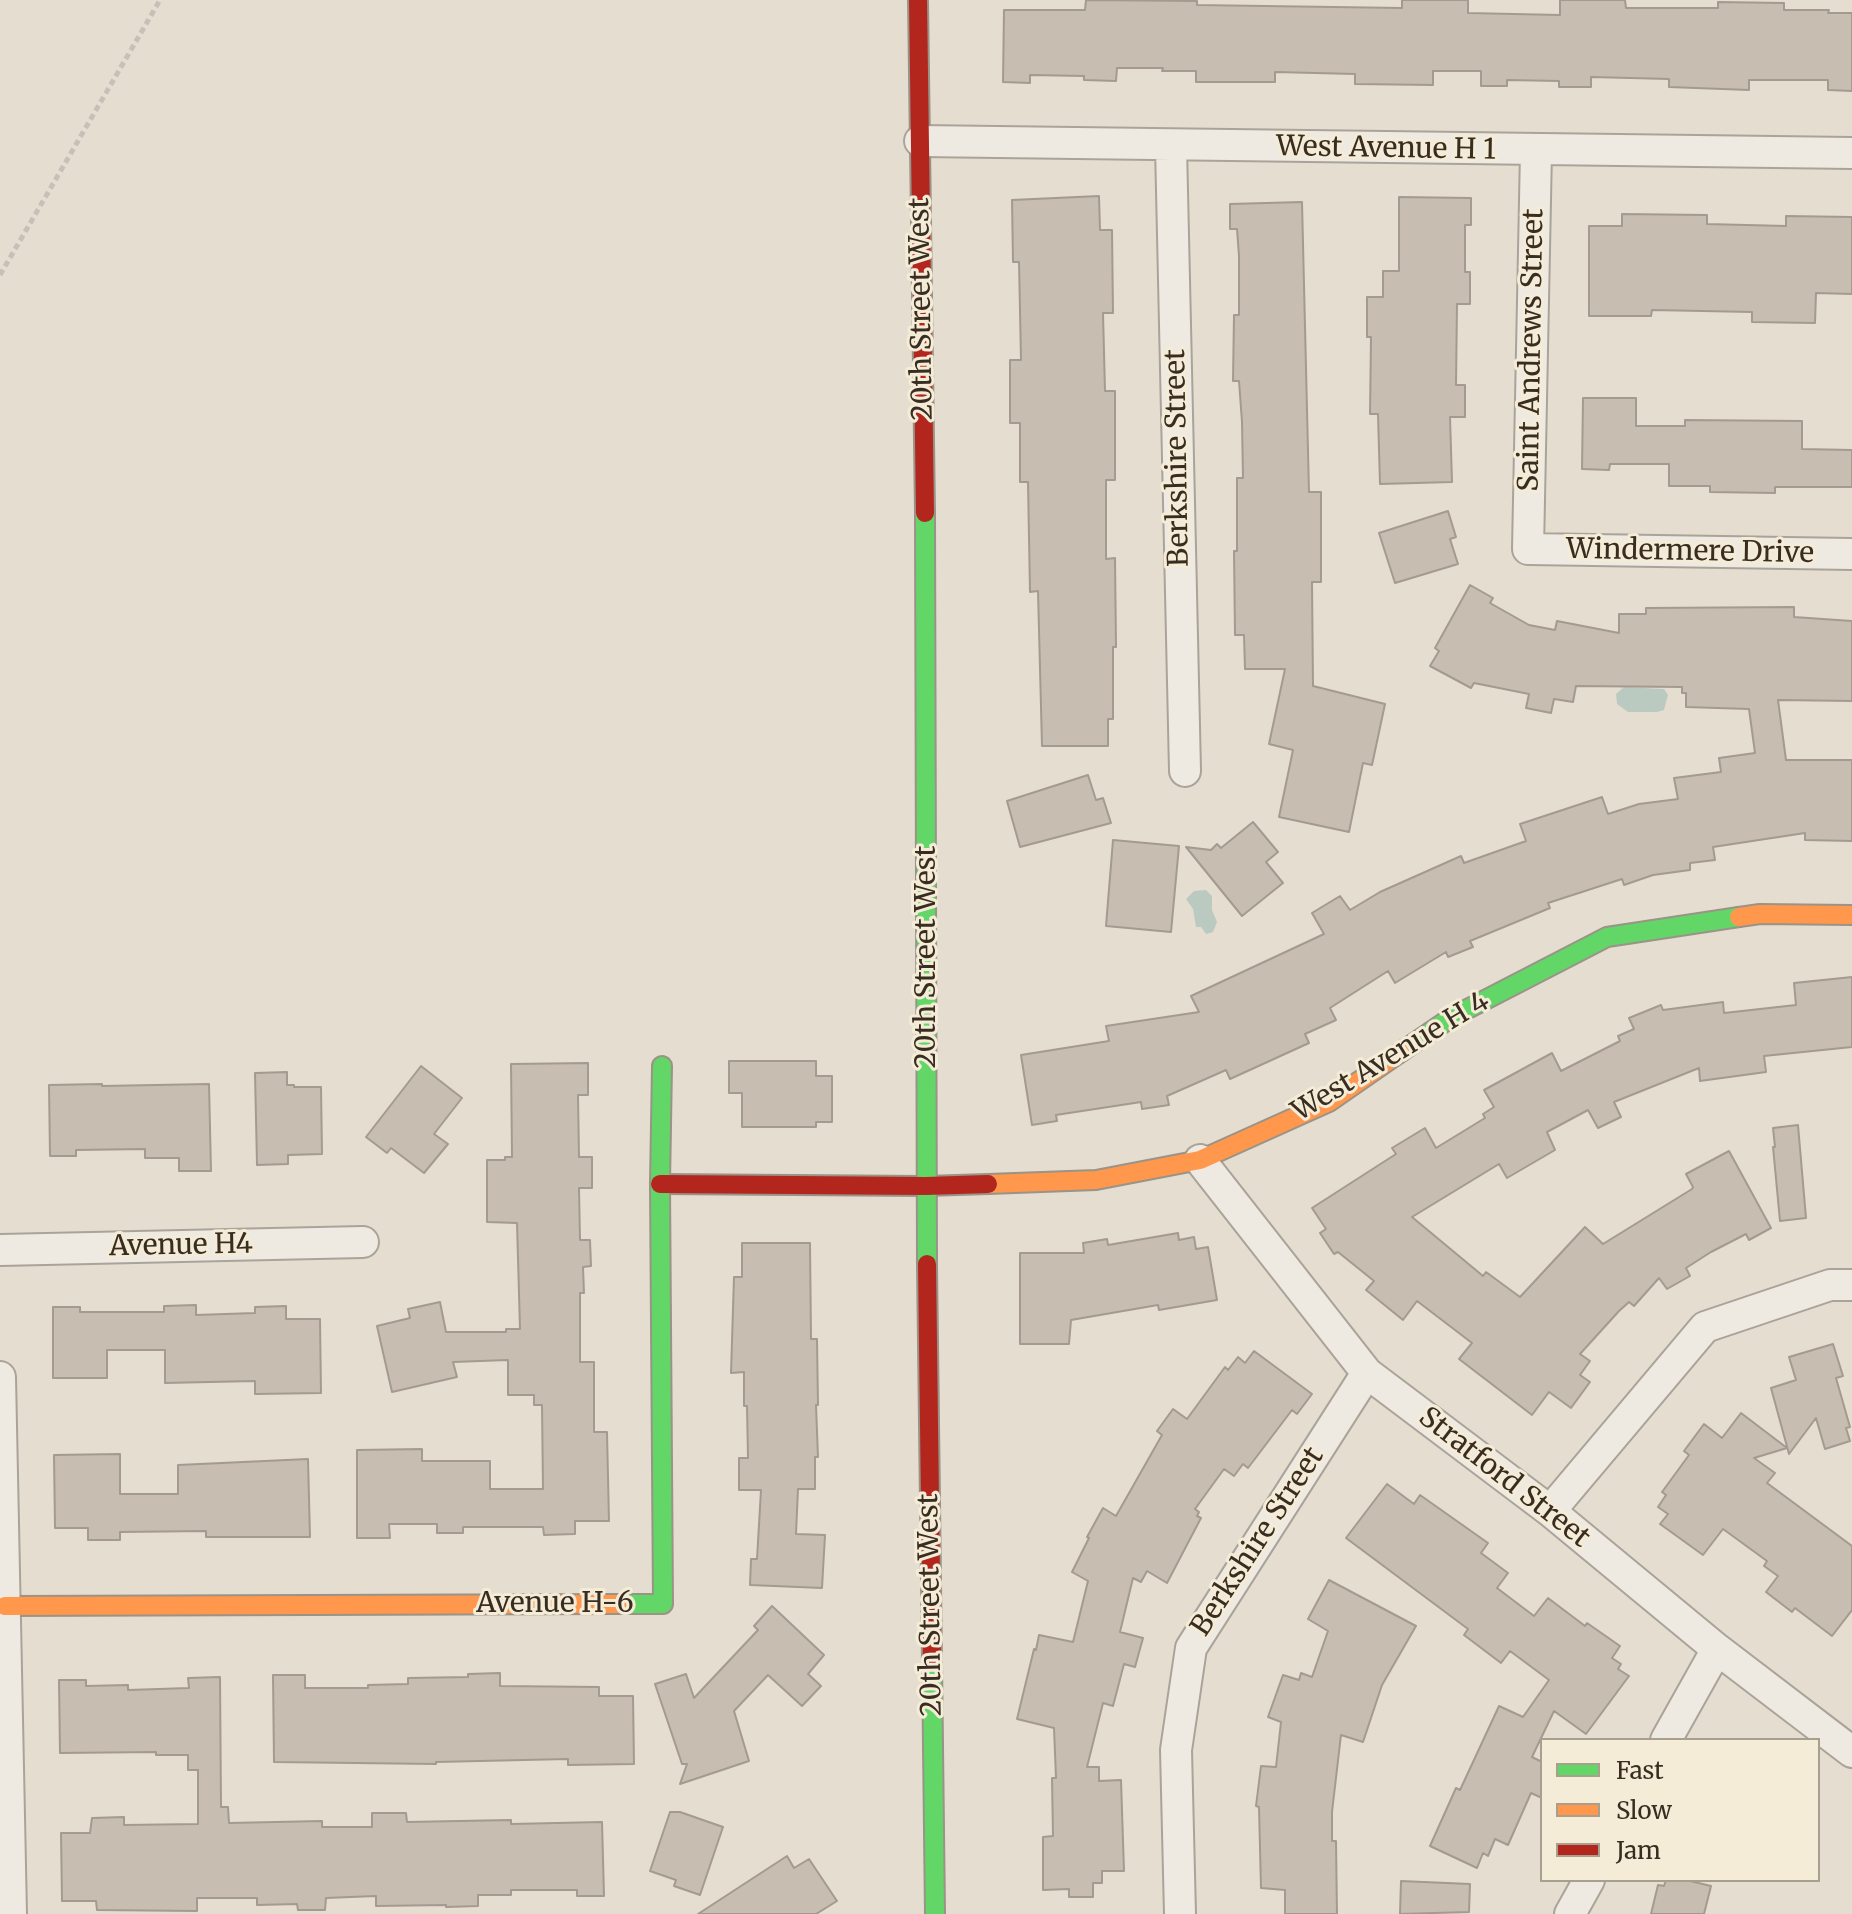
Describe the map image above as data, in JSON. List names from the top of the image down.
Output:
{
  "streets": {
    "street": [
      "West Avenue H 1",
      "20th Street West",
      "Saint Andrews Street",
      "Berkshire Street",
      "Windermere Drive",
      "West Avenue H 4",
      "Avenue H4",
      "Stratford Street",
      "Avenue H-6"
    ]
  },
  "crossings": [
    ["West Avenue H 1", "20th Street West"],
    ["West Avenue H 1", "Saint Andrews Street"],
    ["West Avenue H 1", "Berkshire Street"],
    ["20th Street West", "West Avenue H 4"],
    ["Saint Andrews Street", "Windermere Drive"],
    ["Berkshire Street", "Stratford Street"],
    ["West Avenue H 4", "Stratford Street"]
  ],
  "legend": ["Fast", "Slow", "Jam"]
}
